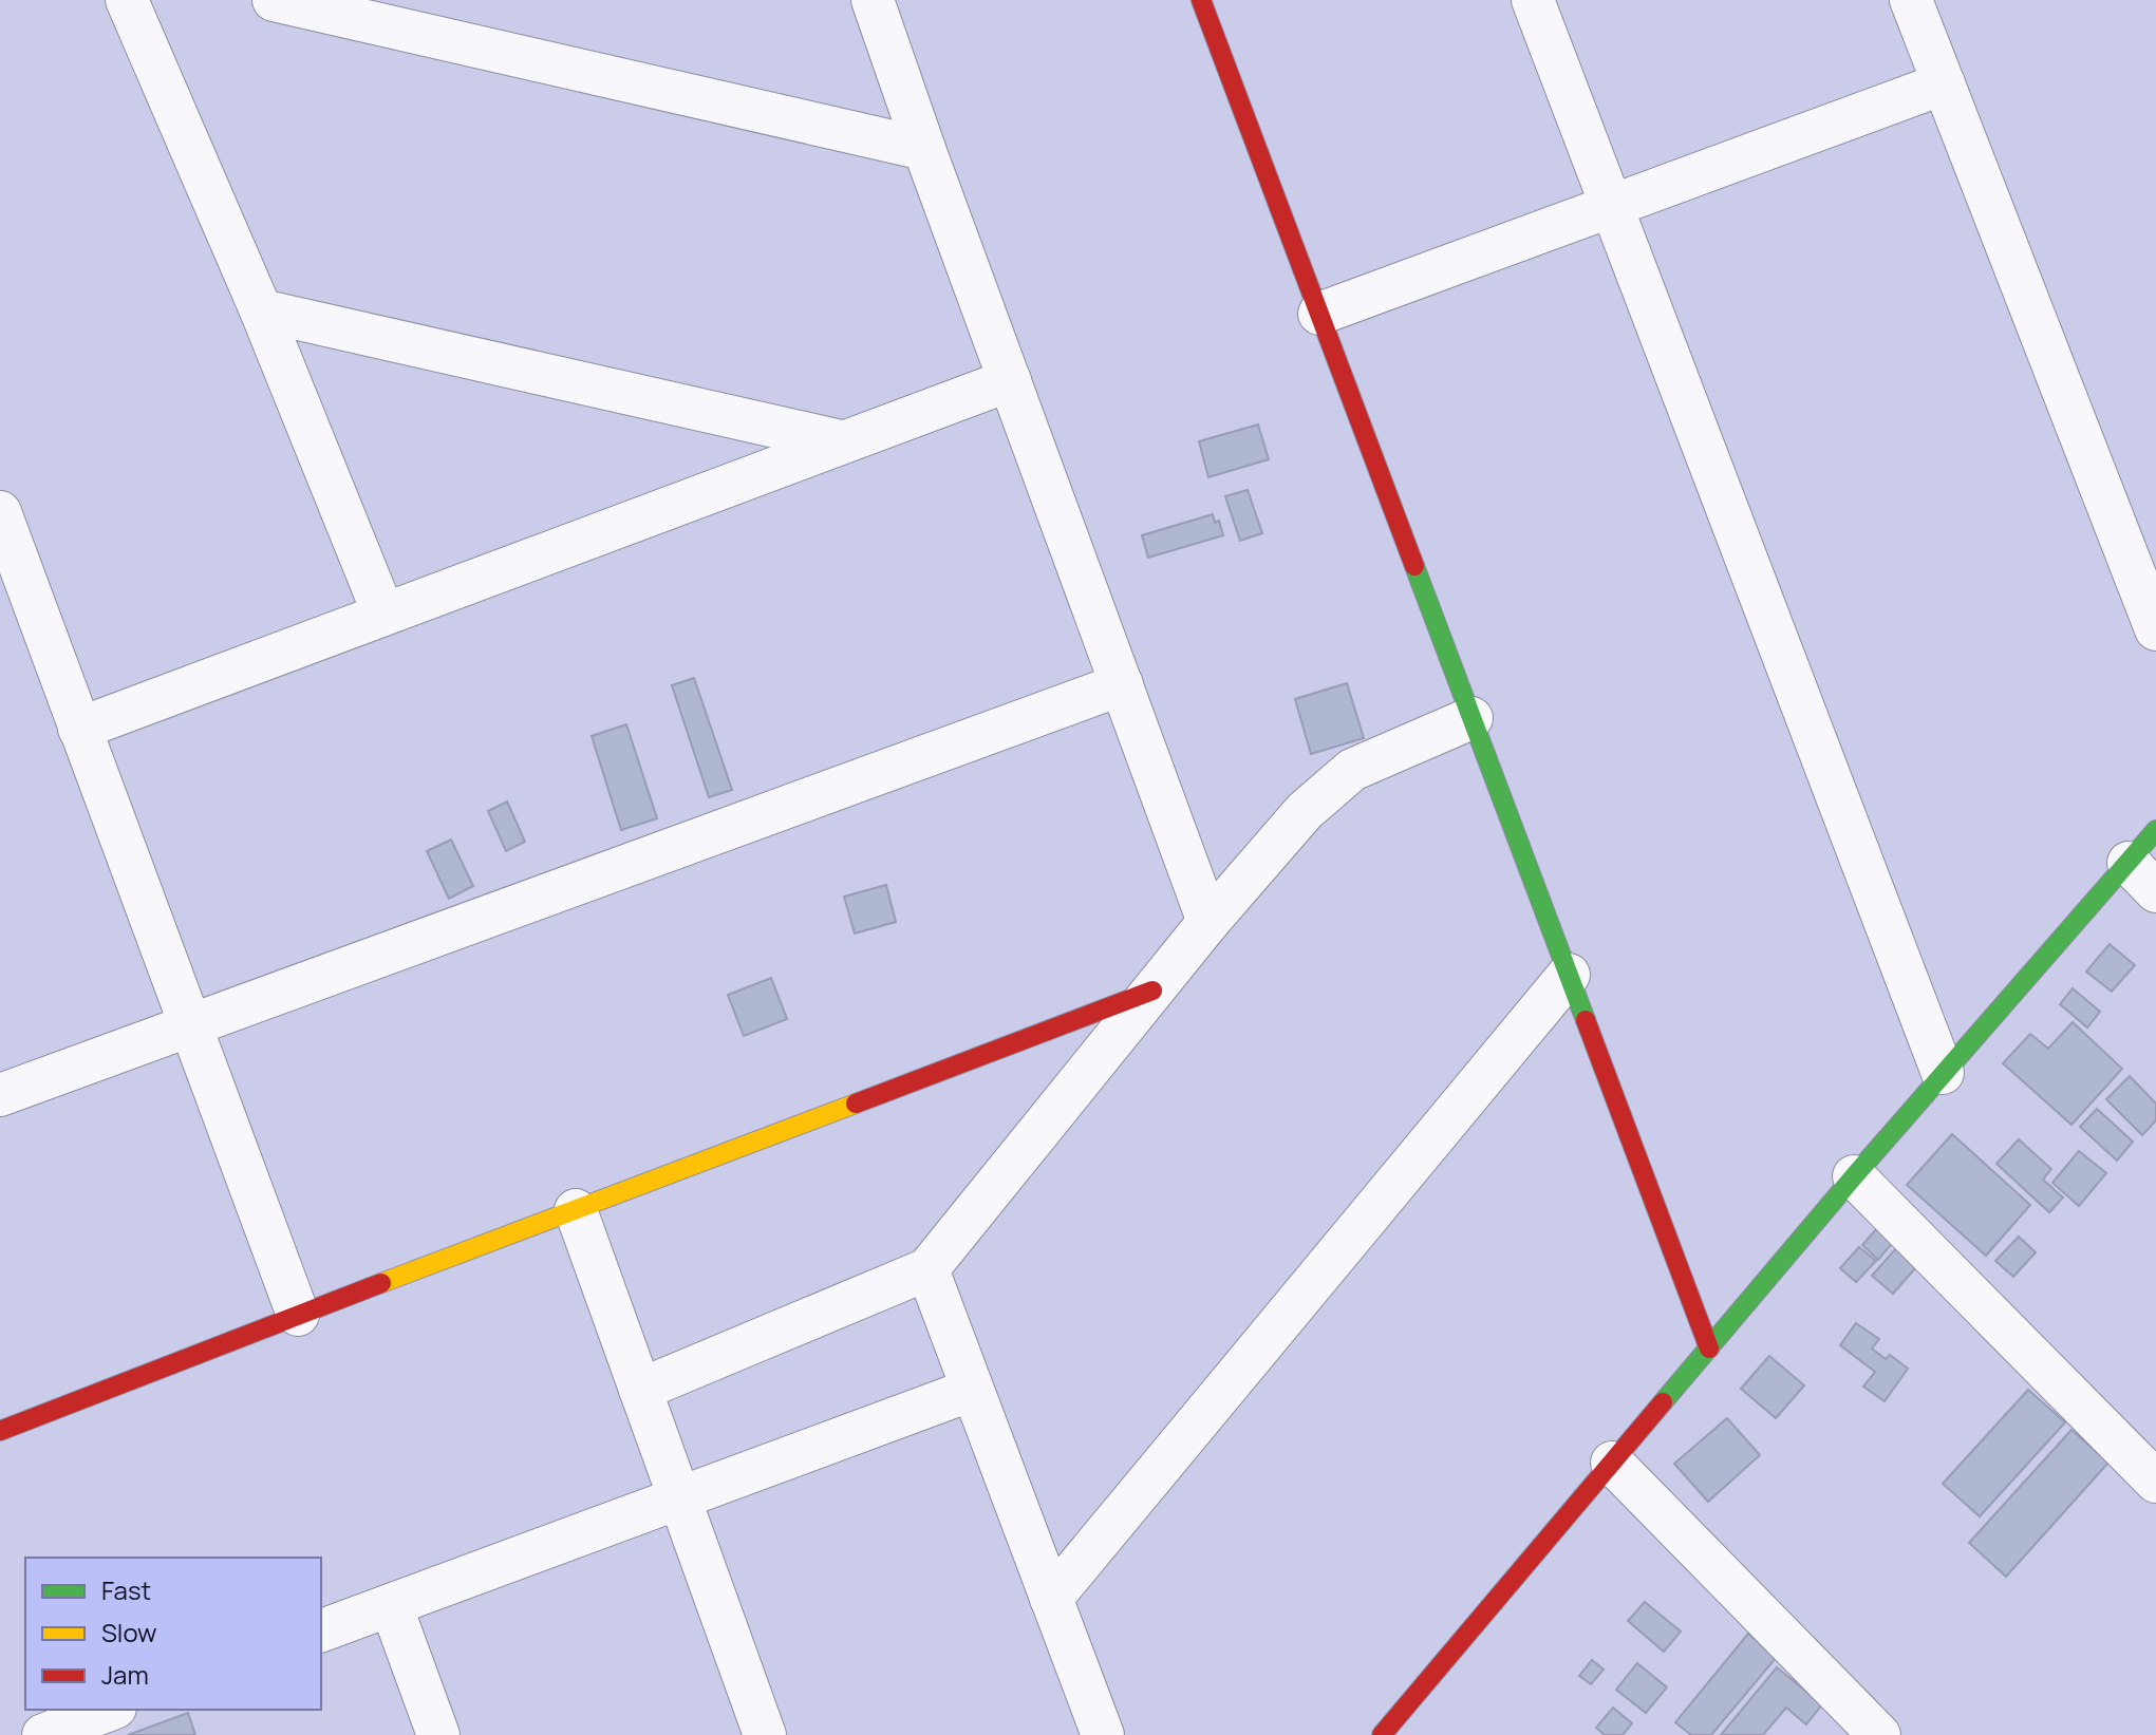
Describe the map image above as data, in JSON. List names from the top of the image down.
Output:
{
  "legend": ["Fast", "Slow", "Jam"]
}
